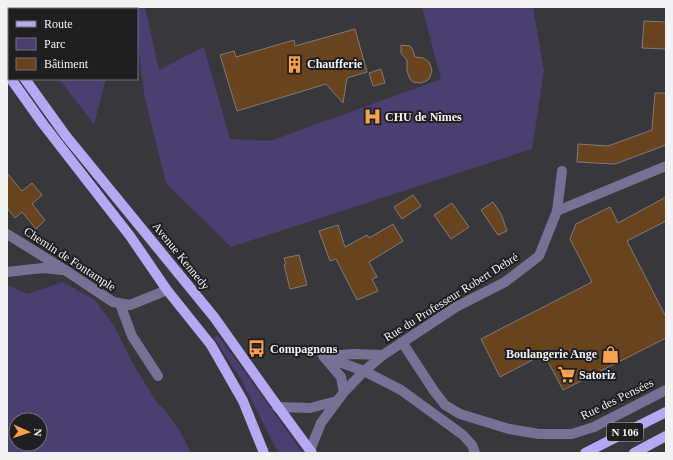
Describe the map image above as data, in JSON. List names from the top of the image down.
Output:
{
  "streets": {
    "main road": ["Avenue Kennedy", "N 106"],
    "street": ["Chemin de Fontample", "Rue du Professeur Robert Debré", "Rue des Pensées"]
  },
  "crossings": [
    ["Avenue Kennedy", "Rue du Professeur Robert Debré"],
    ["Rue du Professeur Robert Debré", "Rue des Pensées"]
  ],
  "places": {
    "building": ["Chaufferie"],
    "hospital": ["CHU de Nîmes"],
    "bus stop": ["Compagnons"],
    "shop": ["Boulangerie Ange"],
    "supermarket": ["Satoriz"]
  },
  "legend": ["Route", "Parc", "Bâtiment"],
  "north": "right"
}
